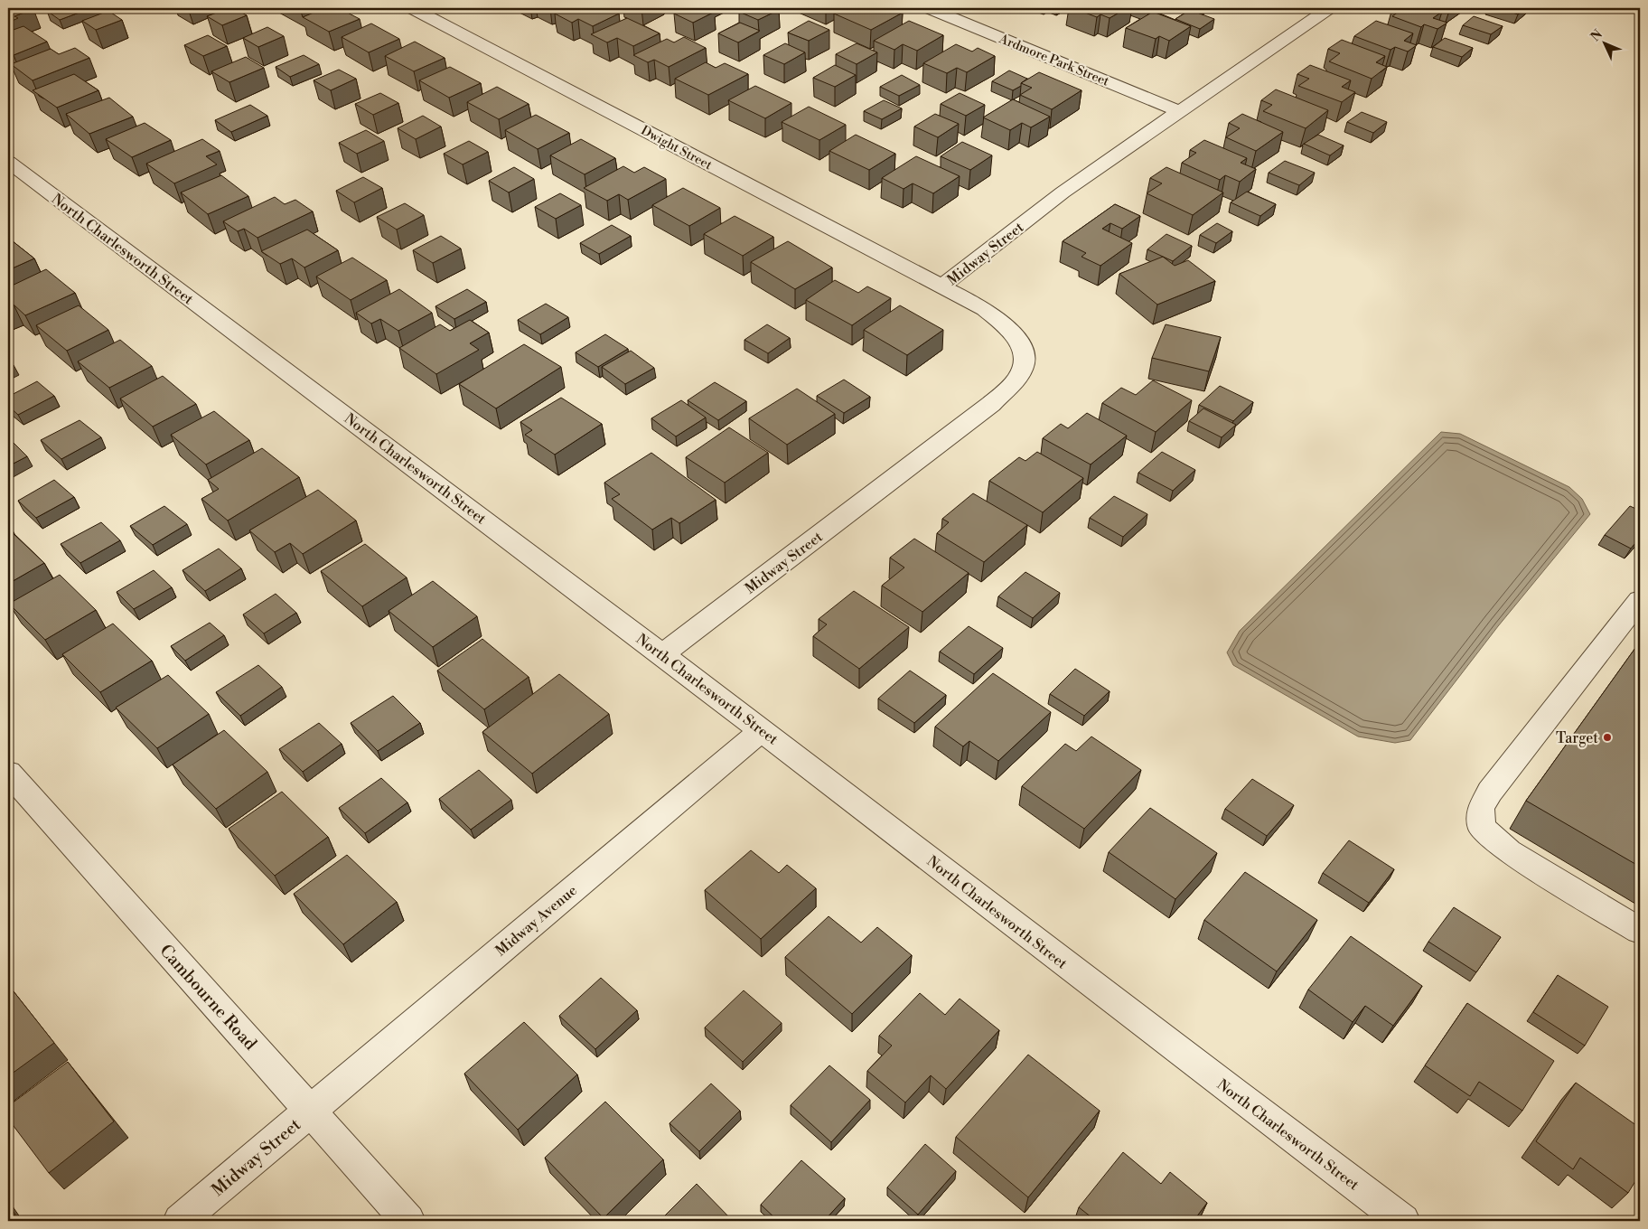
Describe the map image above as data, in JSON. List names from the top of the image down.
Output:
{
  "streets": {
    "street": [
      "Ardmore Park Street",
      "Dwight Street",
      "North Charlesworth Street",
      "Midway Street",
      "Midway Avenue",
      "Cambourne Road"
    ]
  },
  "crossings": [
    ["Ardmore Park Street", "Midway Street"],
    ["Dwight Street", "Midway Street"],
    ["North Charlesworth Street", "Midway Street"],
    ["North Charlesworth Street", "Midway Avenue"],
    ["Midway Street", "Midway Avenue"],
    ["Midway Street", "Cambourne Road"],
    ["Midway Avenue", "Cambourne Road"]
  ],
  "places": ["Target"],
  "north": "top left"
}
